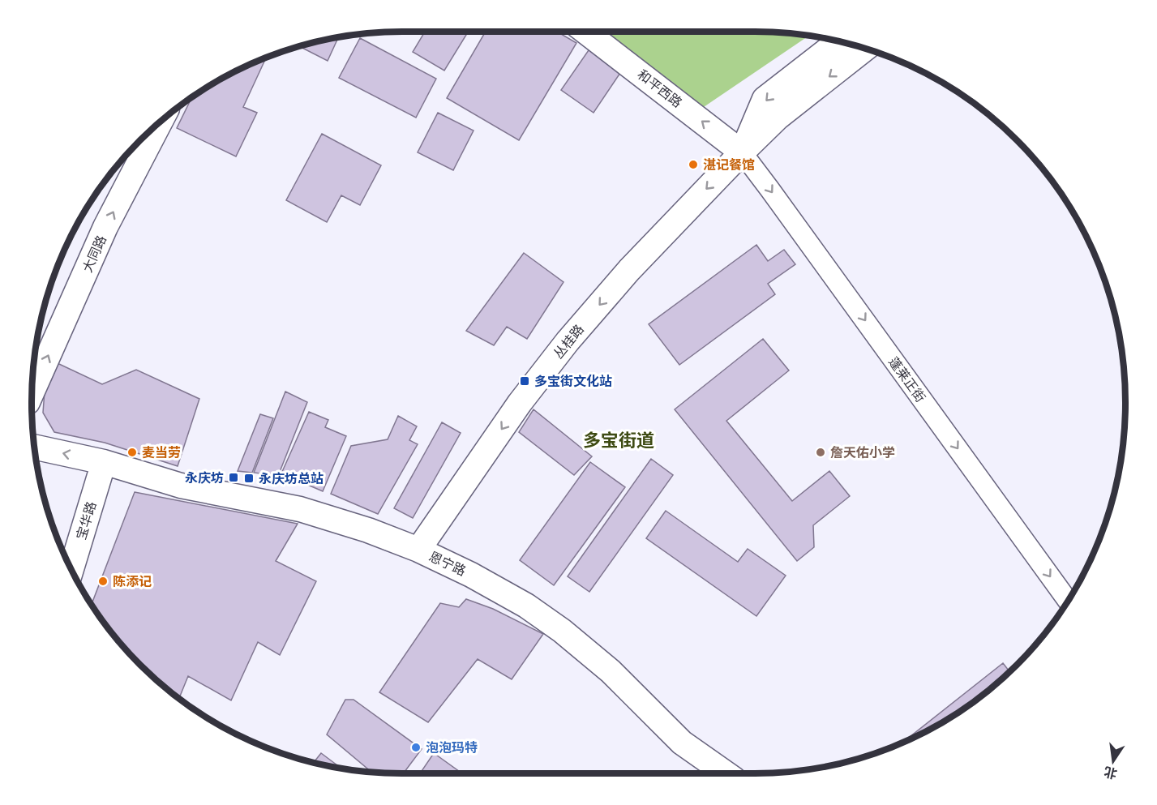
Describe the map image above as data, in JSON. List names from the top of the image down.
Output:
{
  "streets": {
    "street": [
      "和平西路",
      "大同路",
      "丛桂路",
      "蓬莱正街",
      "宝华路",
      "恩宁路"
    ]
  },
  "crossings": [
    ["和平西路", "丛桂路"],
    ["和平西路", "蓬莱正街"],
    ["丛桂路", "蓬莱正街"],
    ["丛桂路", "恩宁路"],
    ["宝华路", "恩宁路"]
  ],
  "one_way": [
    "和平西路",
    "大同路",
    "丛桂路",
    "蓬莱正街"
  ],
  "districts": ["多宝街道"],
  "places": {
    "other": [
      "湛记餐馆",
      "麦当劳",
      "詹天佑小学",
      "陈添记",
      "泡泡玛特"
    ],
    "transit": ["多宝街文化站", "永庆坊", "永庆坊总站"]
  },
  "north": "bottom"
}
